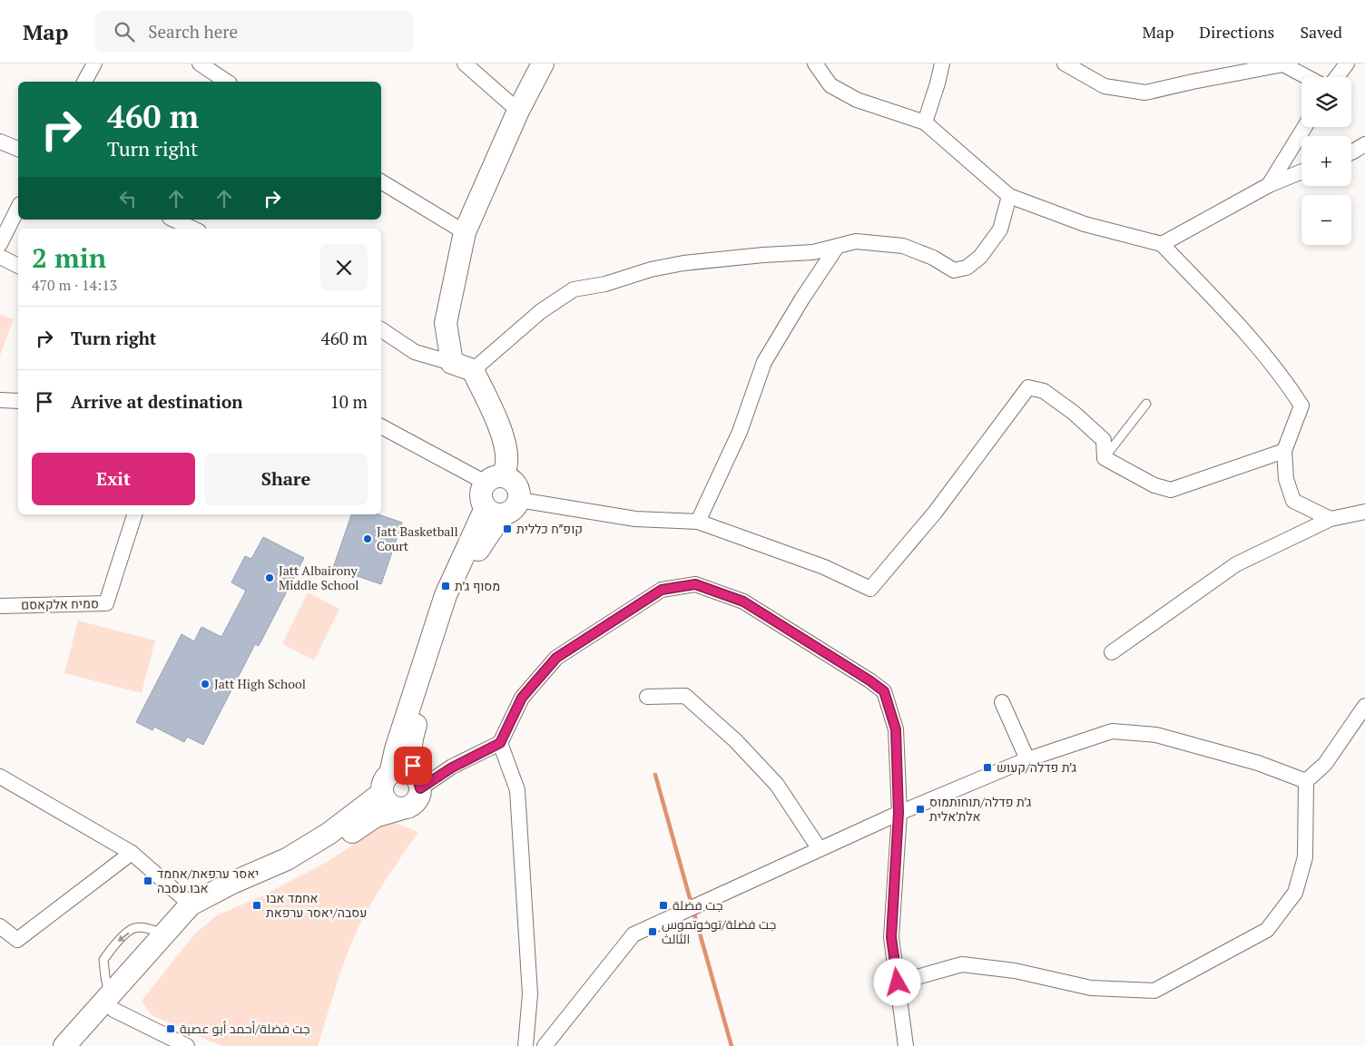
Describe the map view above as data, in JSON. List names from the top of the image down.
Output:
{
  "streets": {
    "street": ["סמיח אלקאסם"]
  },
  "places": {
    "transit": [
      "קופ״ח כללית",
      "מסוף ג׳ת",
      "ג׳ת פדלה/קעוש",
      "ג׳ת פדלה/תוחותמוס אלת׳אלית",
      "יאסר ערפאת/אחמד אבו עסבה",
      "אחמד אבו עסבה/יאסר ערפאת",
      "جت فضلة",
      "جت فضلة/توخوتموس الثالث",
      "جت فضلة/أحمد أبو عصبة"
    ],
    "other": ["Jatt Basketball Court", "Jatt Albairony Middle School", "Jatt High School"]
  },
  "page": {
    "header": "Map",
    "search": "Search here",
    "nav": ["Map", "Directions", "Saved"],
    "map_buttons": ["+", "−"],
    "turn": ["460 m", "Turn right"],
    "heading": ["2 min", "470 m · 14:13"],
    "list": [
      {
        "name": "Turn right",
        "value": "460 m"
      },
      {
        "name": "Arrive at destination",
        "value": "10 m"
      }
    ],
    "buttons": ["Exit", "Share"]
  }
}
